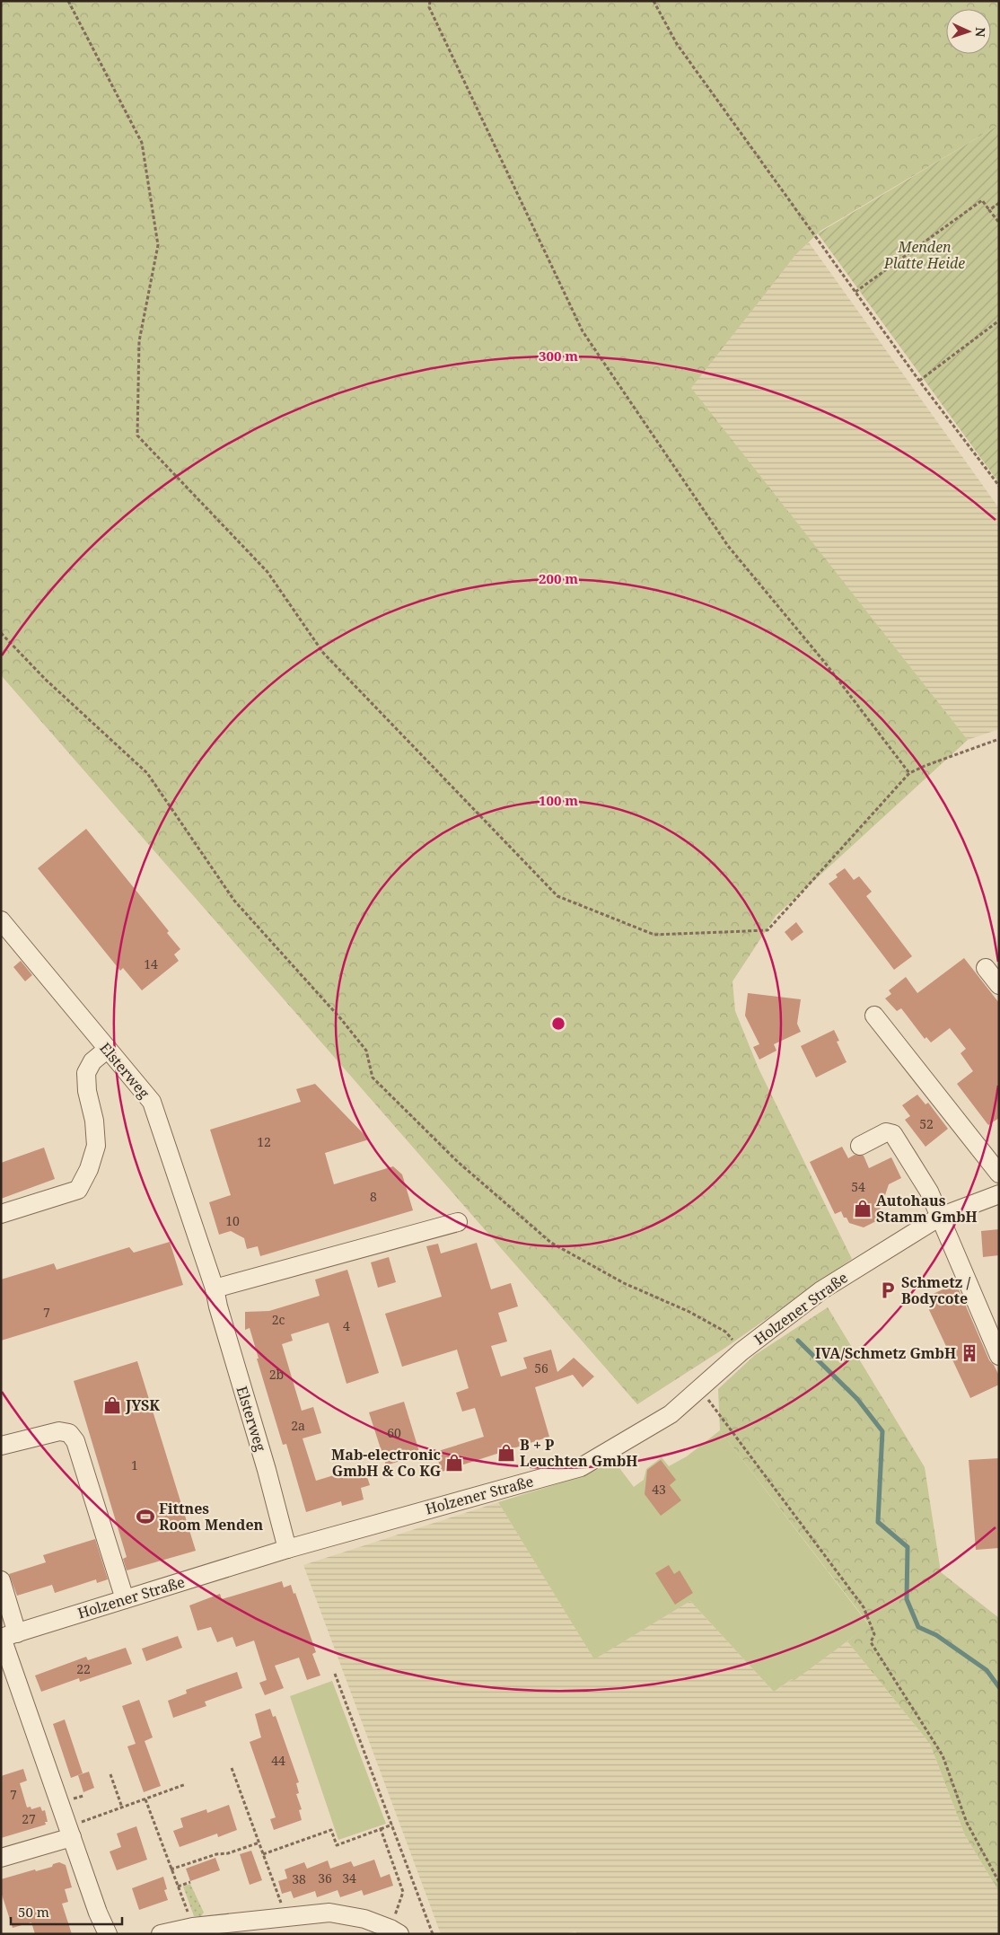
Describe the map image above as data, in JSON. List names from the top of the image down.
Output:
{
  "streets": {
    "street": ["Elsterweg", "Holzener Straße"]
  },
  "crossings": [
    ["Elsterweg", "Holzener Straße"]
  ],
  "parks": ["Menden Platte Heide"],
  "places": {
    "shop": [
      "Autohaus Stamm GmbH",
      "JYSK",
      "B + P Leuchten GmbH",
      "Mab-electronic GmbH & Co KG"
    ],
    "parking": ["Schmetz / Bodycote"],
    "building": ["IVA/Schmetz GmbH"],
    "sports": ["Fittnes Room Menden"]
  },
  "house_numbers": [
    "14",
    "52",
    "12",
    "54",
    "8",
    "10",
    "7",
    "2c",
    "4",
    "56",
    "2b",
    "2a",
    "60",
    "1",
    "43",
    "22",
    "44",
    "7",
    "27",
    "36",
    "34",
    "38"
  ],
  "scale_bar": "50 m",
  "north": "right",
  "rings": ["300 m", "200 m", "100 m"]
}
